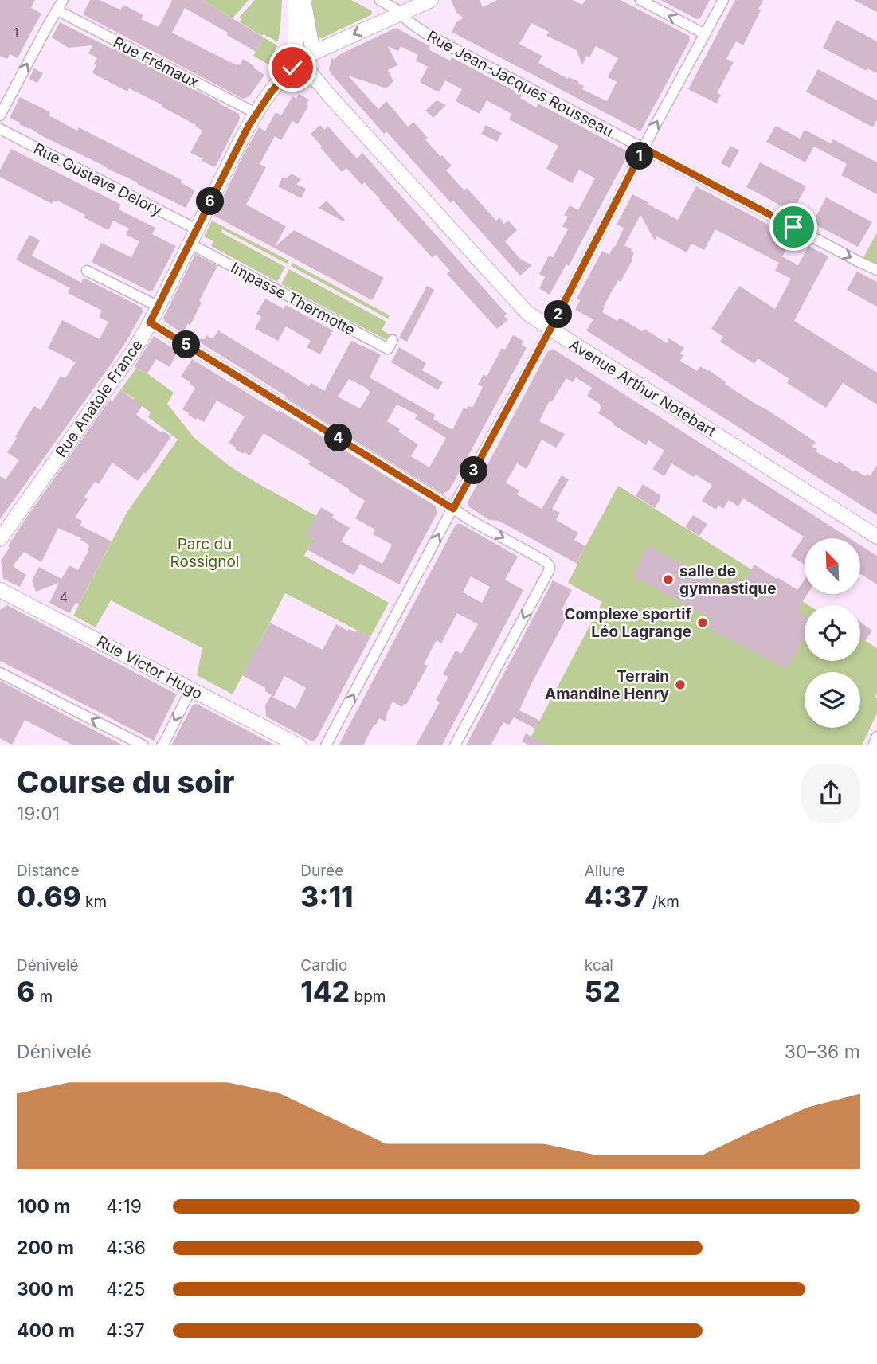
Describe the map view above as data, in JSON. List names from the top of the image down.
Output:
{
  "streets": {
    "street": [
      "Rue Frémaux",
      "Rue Jean-Jacques Rousseau",
      "Rue Gustave Delory",
      "Impasse Thermotte",
      "Avenue Arthur Notebart",
      "Rue Anatole France",
      "Rue Victor Hugo"
    ]
  },
  "crossings": [
    ["Rue Frémaux", "Rue Anatole France"],
    ["Rue Jean-Jacques Rousseau", "Rue Anatole France"],
    ["Rue Gustave Delory", "Rue Anatole France"],
    ["Impasse Thermotte", "Rue Anatole France"],
    ["Avenue Arthur Notebart", "Rue Anatole France"]
  ],
  "one_way": ["Rue Jean-Jacques Rousseau"],
  "parks": ["Parc du Rossignol"],
  "places": ["salle de gymnastique", "Complexe sportif Léo Lagrange", "Terrain Amandine Henry"],
  "house_numbers": ["1", "4"],
  "north": "top left",
  "page": {
    "pins": [
      "1",
      "6",
      "2",
      "5",
      "4",
      "3"
    ],
    "heading": ["Course du soir", "19:01"],
    "stats": [
      ["Distance", "0.69 km"],
      ["Durée", "3:11"],
      ["Allure", "4:37 /km"],
      ["Dénivelé", "6 m"],
      ["Cardio", "142 bpm"],
      ["kcal", "52"]
    ],
    "chart": ["Dénivelé", "30–36 m"],
    "list": [
      {
        "name": "100 m",
        "note": "4:19"
      },
      {
        "name": "200 m",
        "note": "4:36"
      },
      {
        "name": "300 m",
        "note": "4:25"
      },
      {
        "name": "400 m",
        "note": "4:37"
      }
    ]
  }
}
